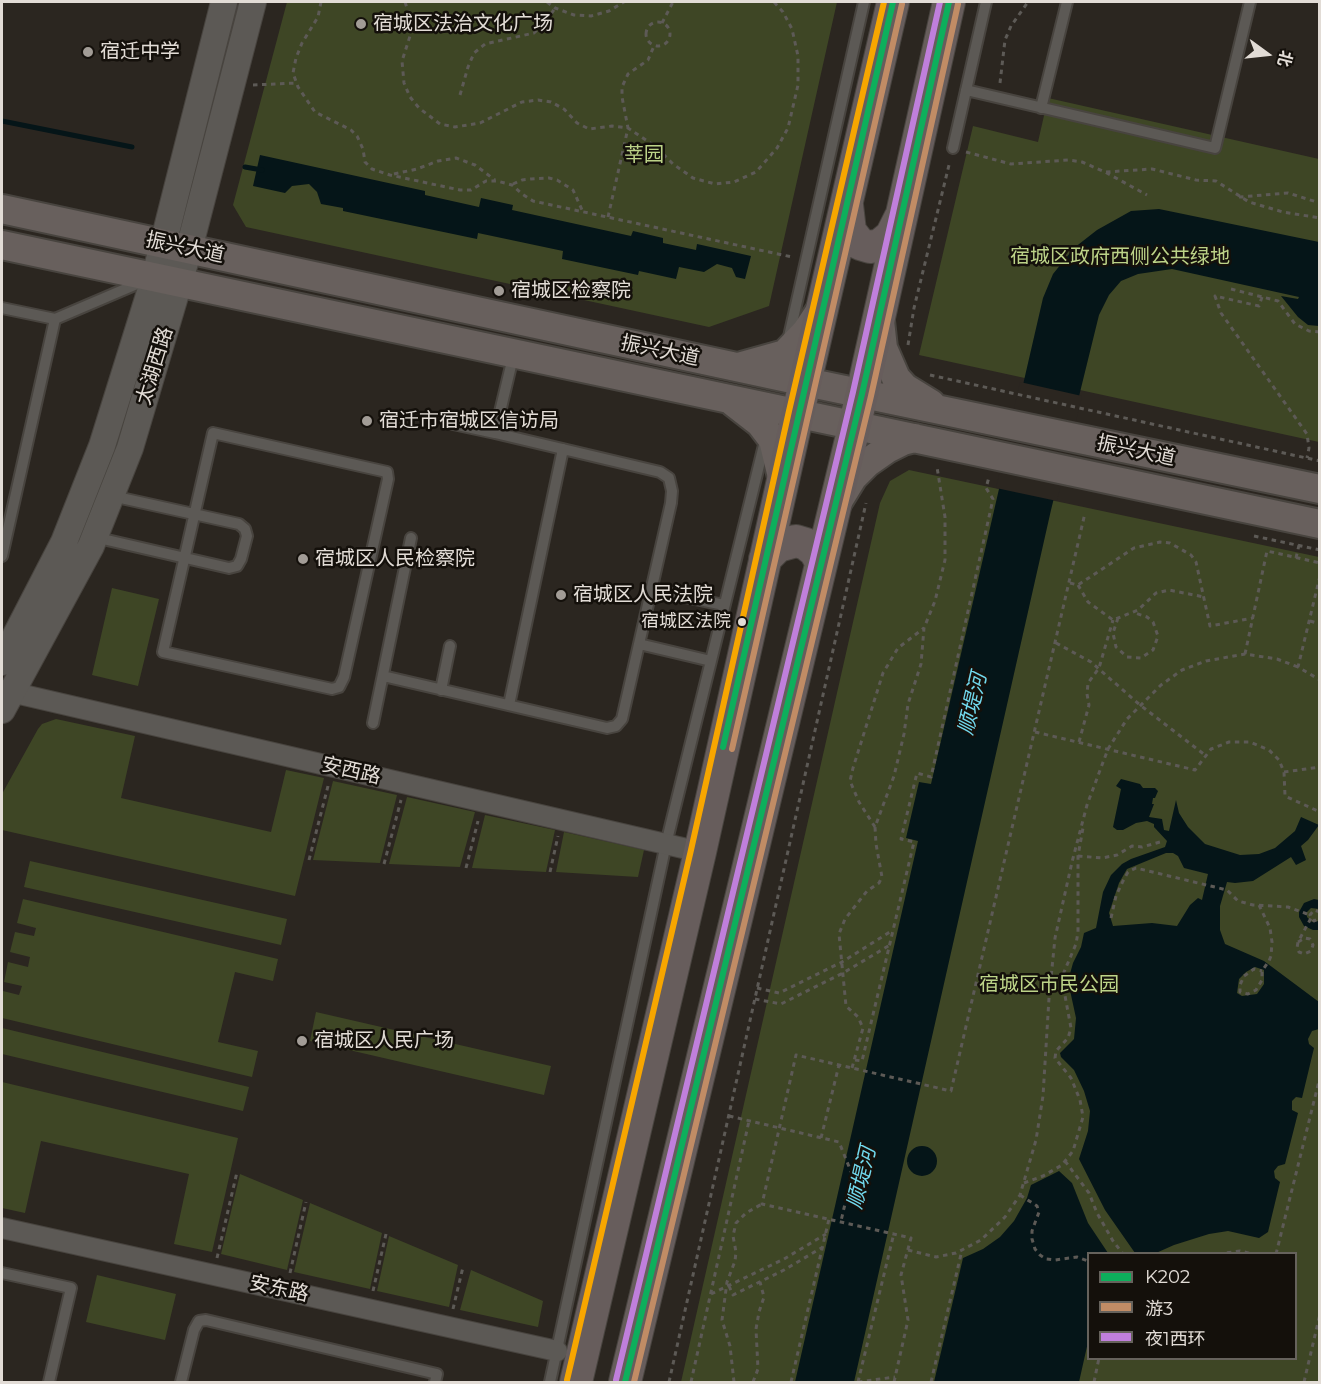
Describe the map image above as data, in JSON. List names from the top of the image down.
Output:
{
  "streets": {
    "main road": ["振兴大道"],
    "street": ["太湖西路", "安西路", "安东路"]
  },
  "crossings": [
    ["振兴大道", "太湖西路"],
    ["太湖西路", "安西路"]
  ],
  "water": ["顺堤河"],
  "parks": ["莘园", "宿城区政府西侧公共绿地", "宿城区市民公园"],
  "places": [
    "宿城区法治文化广场",
    "宿迁中学",
    "宿城区检察院",
    "宿迁市宿城区信访局",
    "宿城区人民检察院",
    "宿城区人民法院",
    "宿城区法院",
    "宿城区人民广场"
  ],
  "lines": ["transit line K202", "transit line 夜1西环", "transit line 游3"],
  "legend": ["K202", "游3", "夜1西环"],
  "north": "right"
}
